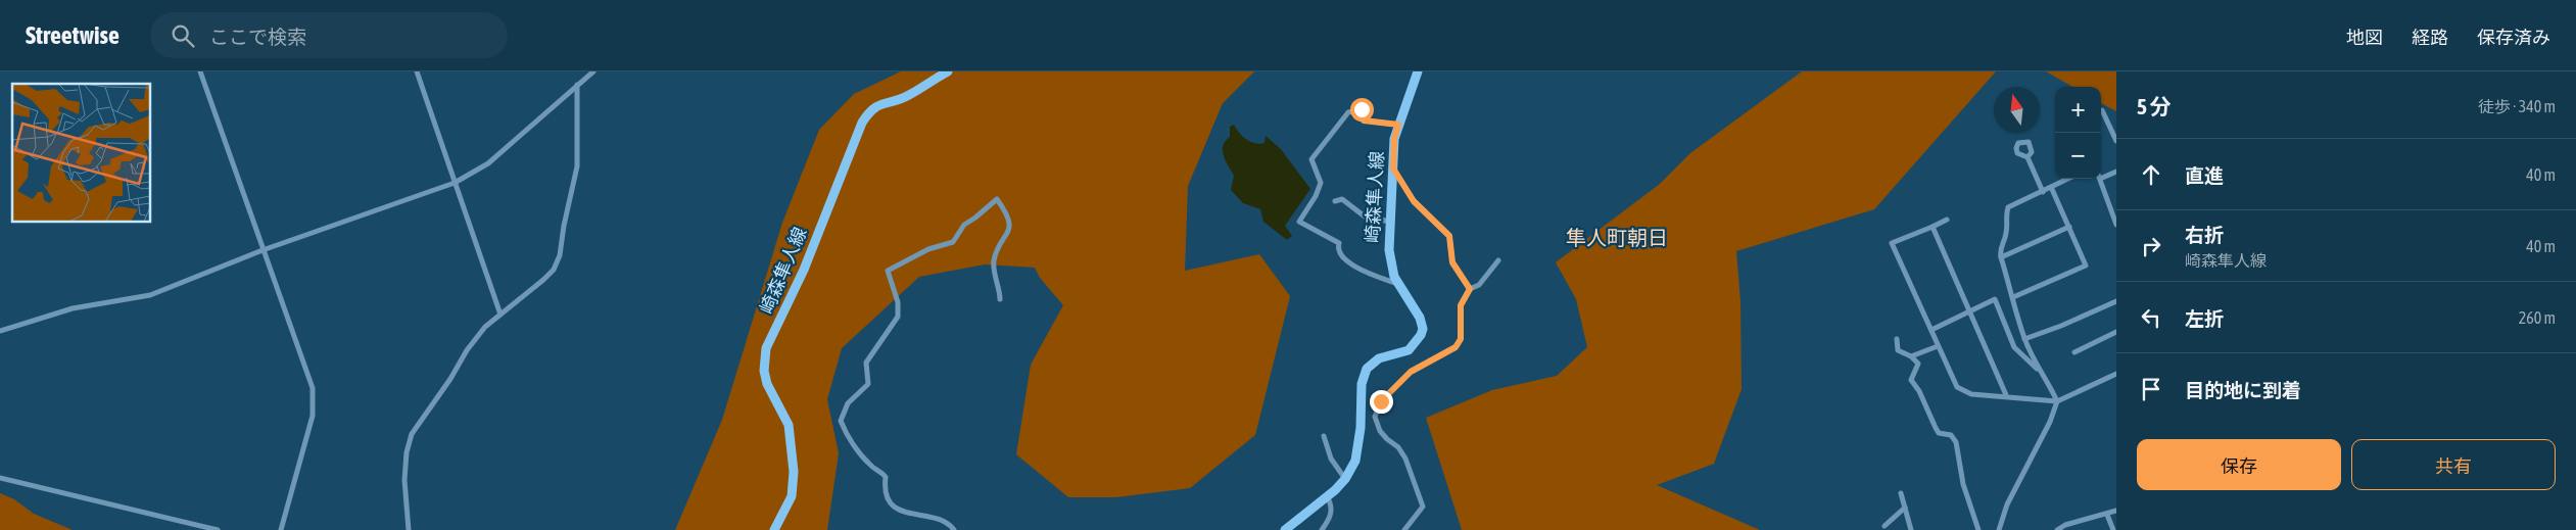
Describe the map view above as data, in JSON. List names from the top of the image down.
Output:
{
  "streets": {
    "main road": ["崎森隼人線"]
  },
  "districts": ["隼人町朝日"],
  "north": "top",
  "page": {
    "header": "Streetwise",
    "search": "ここで検索",
    "nav": ["地図", "経路", "保存済み"],
    "heading": ["5 分", "徒歩 · 340 m"],
    "map_buttons": ["+", "−"],
    "list": [
      ["直進", "40 m"],
      ["右折", "崎森隼人線", "40 m"],
      ["左折", "260 m"],
      "目的地に到着"
    ],
    "buttons": ["保存", "共有"]
  }
}
